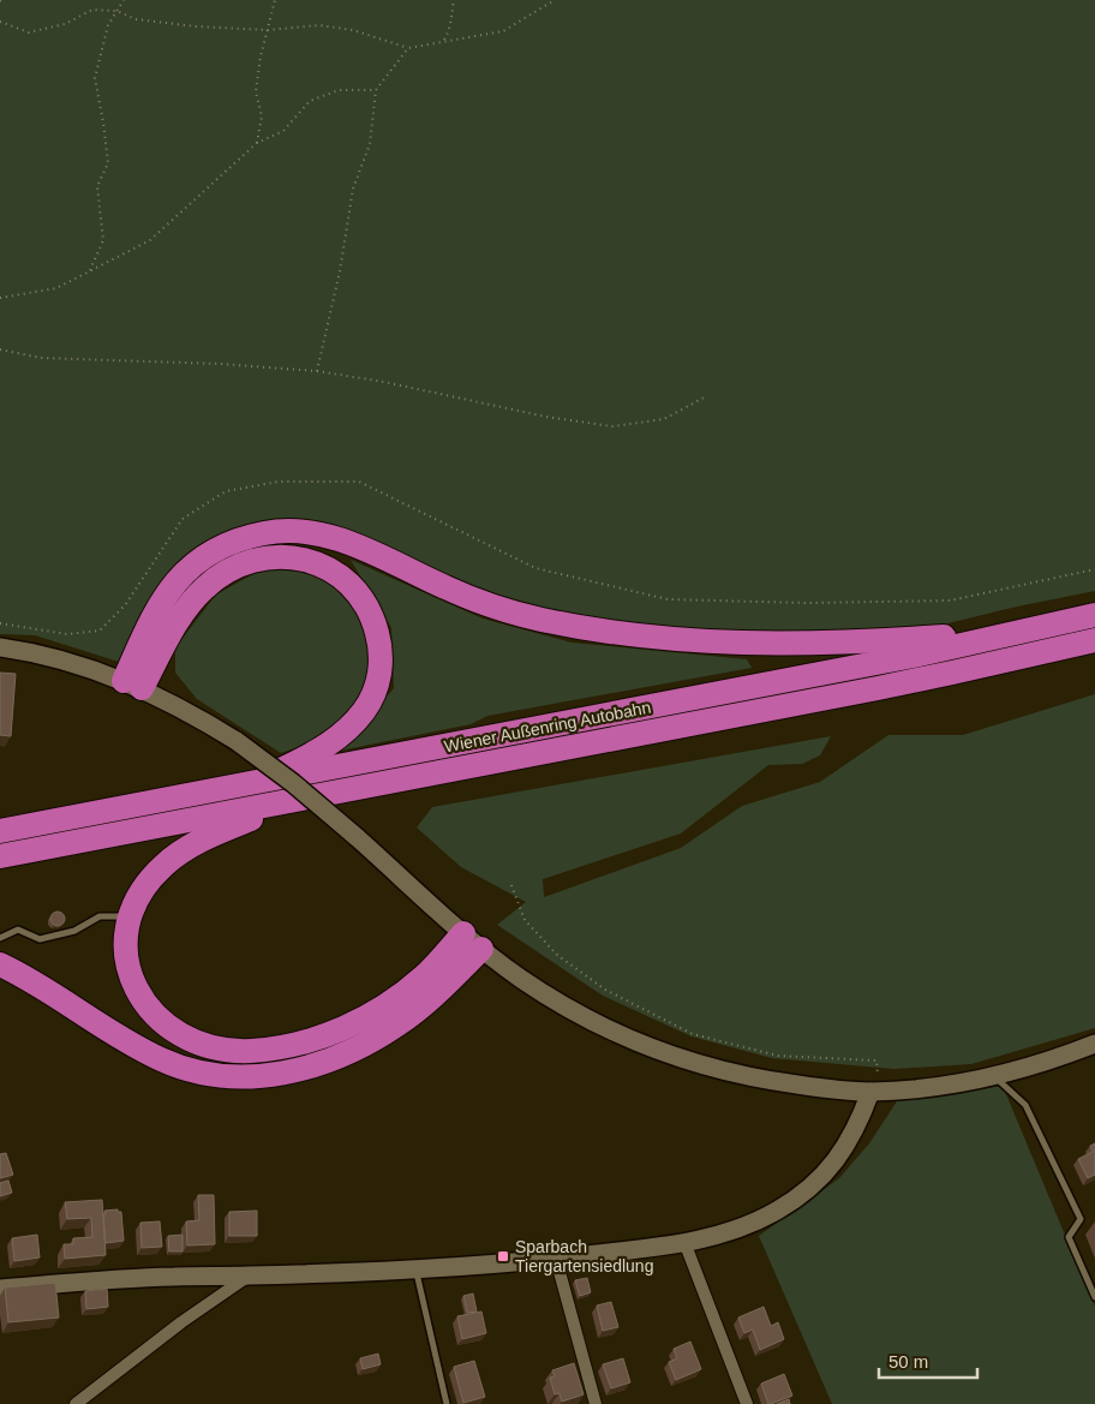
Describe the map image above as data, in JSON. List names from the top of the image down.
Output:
{
  "streets": {
    "highway": ["Wiener Außenring Autobahn"]
  },
  "places": {
    "transit": ["Sparbach Tiergartensiedlung"]
  },
  "scale_bar": "50 m"
}
